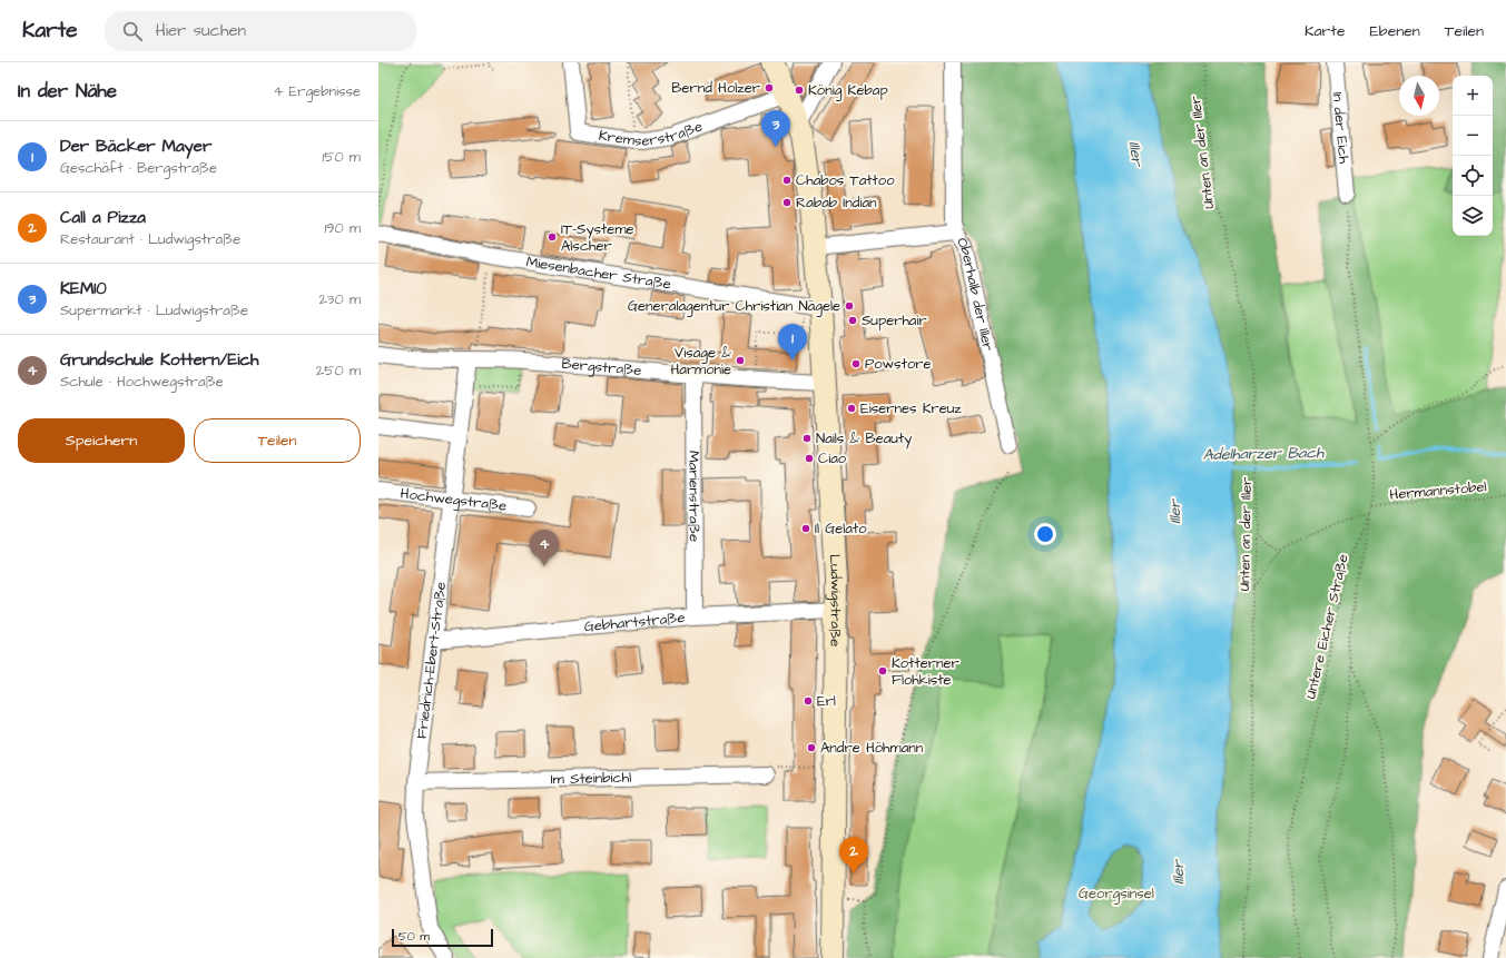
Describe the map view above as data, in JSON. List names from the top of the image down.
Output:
{
  "streets": {
    "street": [
      "In der Eich",
      "Kremserstraße",
      "Miesenbacher Straße",
      "Oberhalb der Iller",
      "Bergstraße",
      "Marienstraße",
      "Hochwegstraße",
      "Ludwigstraße",
      "Gebhartstraße",
      "Friedrich-Ebert-Straße",
      "Im Steinbichl"
    ],
    "path": ["Unten an der Iller", "Hermannstobel", "Untere Eicher Straße"]
  },
  "crossings": [
    ["In der Eich", "Untere Eicher Straße"],
    ["Kremserstraße", "Ludwigstraße"],
    ["Miesenbacher Straße", "Ludwigstraße"],
    ["Bergstraße", "Marienstraße"],
    ["Bergstraße", "Ludwigstraße"],
    ["Bergstraße", "Friedrich-Ebert-Straße"],
    ["Hermannstobel", "Untere Eicher Straße"],
    ["Marienstraße", "Gebhartstraße"],
    ["Hochwegstraße", "Friedrich-Ebert-Straße"],
    ["Ludwigstraße", "Gebhartstraße"],
    ["Gebhartstraße", "Friedrich-Ebert-Straße"],
    ["Friedrich-Ebert-Straße", "Im Steinbichl"]
  ],
  "water": ["Iller", "Adelharzer Bach"],
  "parks": ["Georgsinsel"],
  "places": [
    "Bernd Holzer",
    "König Kebap",
    "Chabos Tattoo",
    "Rabab Indian",
    "IT-Systeme Alscher",
    "Generalagentur Christian Nägele",
    "Superhair",
    "Visage & Harmonie",
    "Powstore",
    "Eisernes Kreuz",
    "Nails & Beauty",
    "Ciao",
    "Il Gelato",
    "Kotterner Flohkiste",
    "Erl",
    "Andre Höhmann"
  ],
  "scale_bar": "50 m",
  "north": "bottom",
  "page": {
    "header": "Karte",
    "search": "Hier suchen",
    "nav": ["Karte", "Ebenen", "Teilen"],
    "heading": ["In der Nähe", "4 Ergebnisse"],
    "map_buttons": ["+", "−"],
    "pins": [
      "3",
      "1",
      "4",
      "2"
    ],
    "list": [
      {
        "mark": "1",
        "name": "Der Bäcker Mayer",
        "note": "Geschäft · Bergstraße",
        "value": "150 m"
      },
      {
        "mark": "2",
        "name": "Call a Pizza",
        "note": "Restaurant · Ludwigstraße",
        "value": "190 m"
      },
      {
        "mark": "3",
        "name": "KEM10",
        "note": "Supermarkt · Ludwigstraße",
        "value": "230 m"
      },
      {
        "mark": "4",
        "name": "Grundschule Kottern/Eich",
        "note": "Schule · Hochwegstraße",
        "value": "250 m"
      }
    ],
    "buttons": ["Speichern", "Teilen"],
    "scale": "50 m"
  }
}
